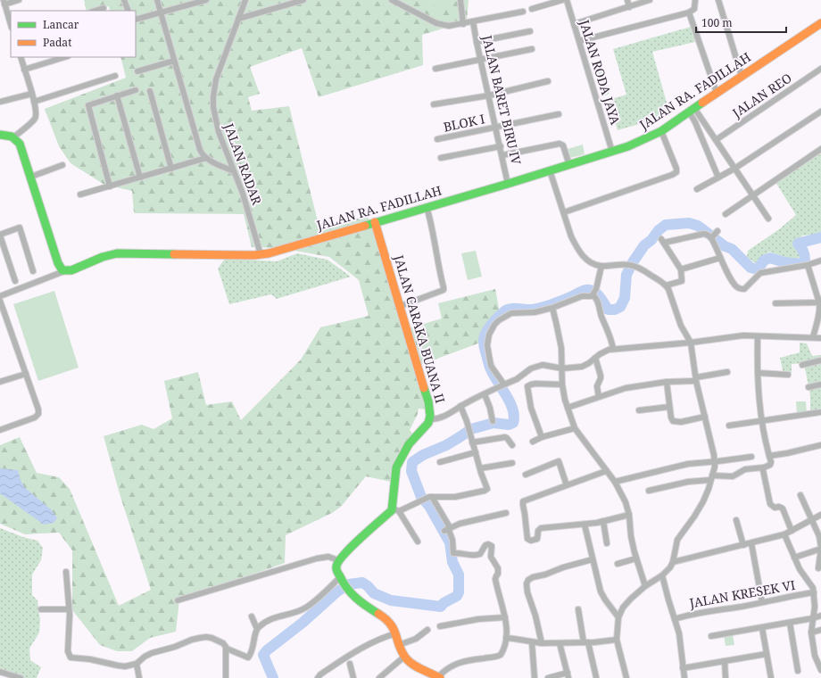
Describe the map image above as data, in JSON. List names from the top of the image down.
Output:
{
  "streets": {
    "main road": ["JALAN RA. FADILLAH", "JALAN CARAKA BUANA II"],
    "street": [
      "JALAN RODA JAYA",
      "JALAN REO",
      "JALAN BARET BIRU IV",
      "BLOK I",
      "JALAN RADAR",
      "JALAN KRESEK VI"
    ]
  },
  "crossings": [
    ["JALAN RODA JAYA", "JALAN RA. FADILLAH"],
    ["JALAN RA. FADILLAH", "JALAN BARET BIRU IV"],
    ["JALAN RA. FADILLAH", "JALAN RADAR"],
    ["JALAN RA. FADILLAH", "JALAN CARAKA BUANA II"],
    ["JALAN BARET BIRU IV", "BLOK I"]
  ],
  "legend": ["Lancar", "Padat"],
  "scale_bar": "100 m"
}
